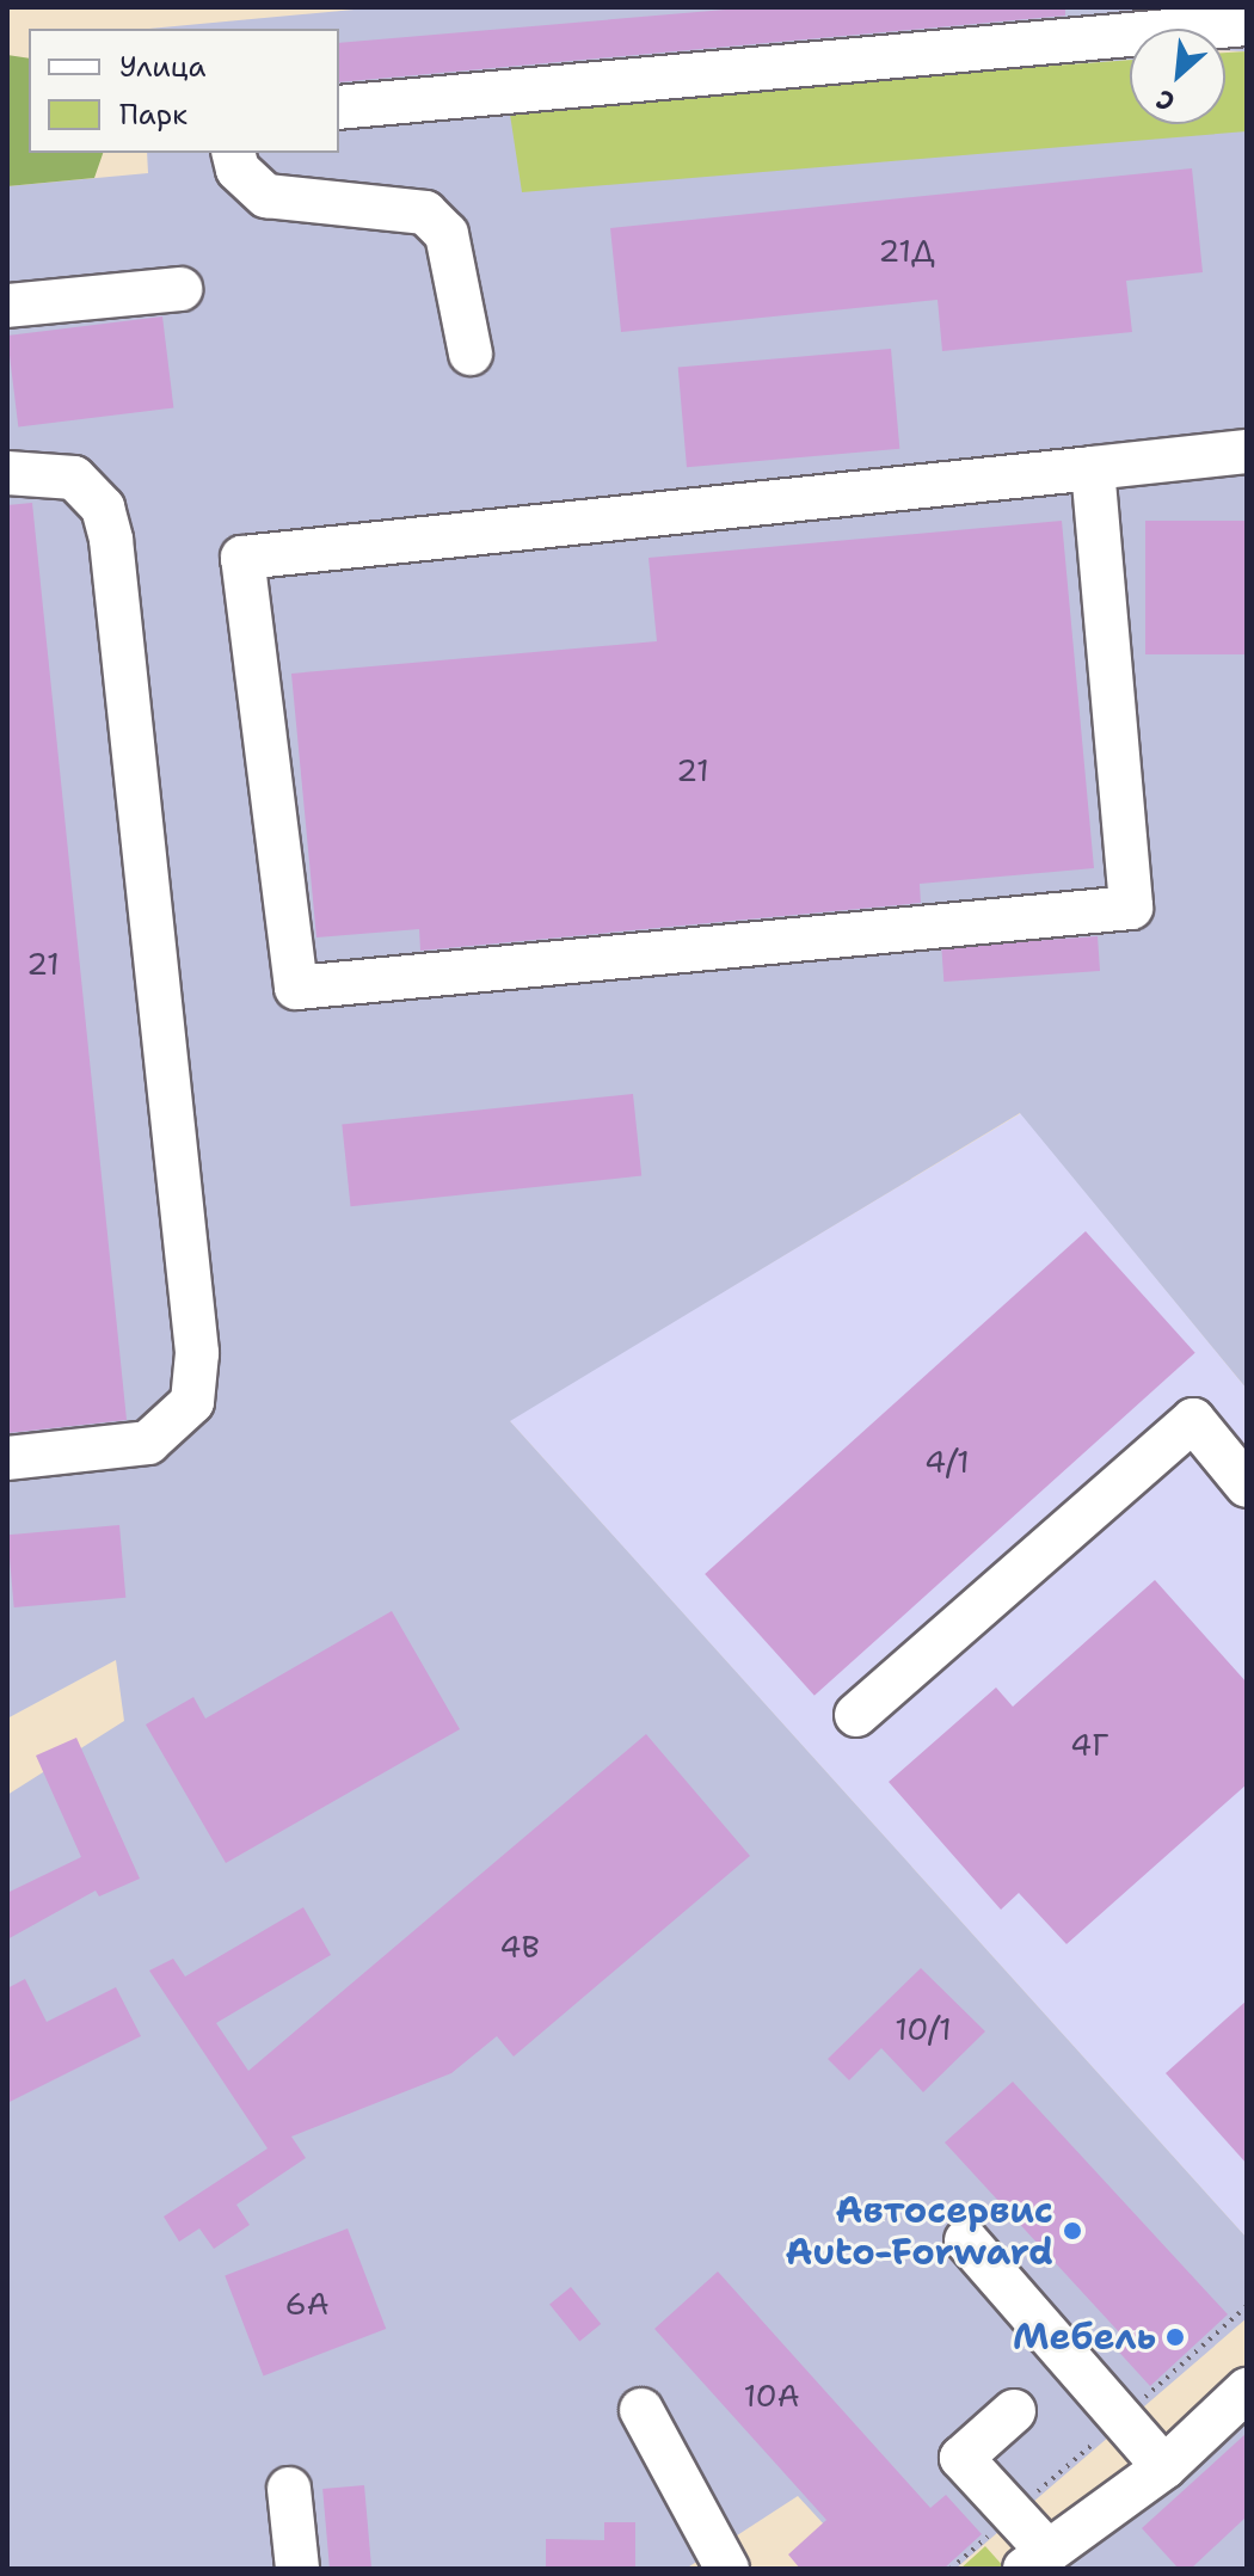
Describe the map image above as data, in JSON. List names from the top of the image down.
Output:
{
  "places": ["Автосервис Auto-Forward", "Мебель"],
  "house_numbers": [
    "21Д",
    "21",
    "21",
    "4/1",
    "4Г",
    "4В",
    "10/1",
    "6А",
    "10А"
  ],
  "legend": ["Улица", "Парк"],
  "north": "bottom left"
}
